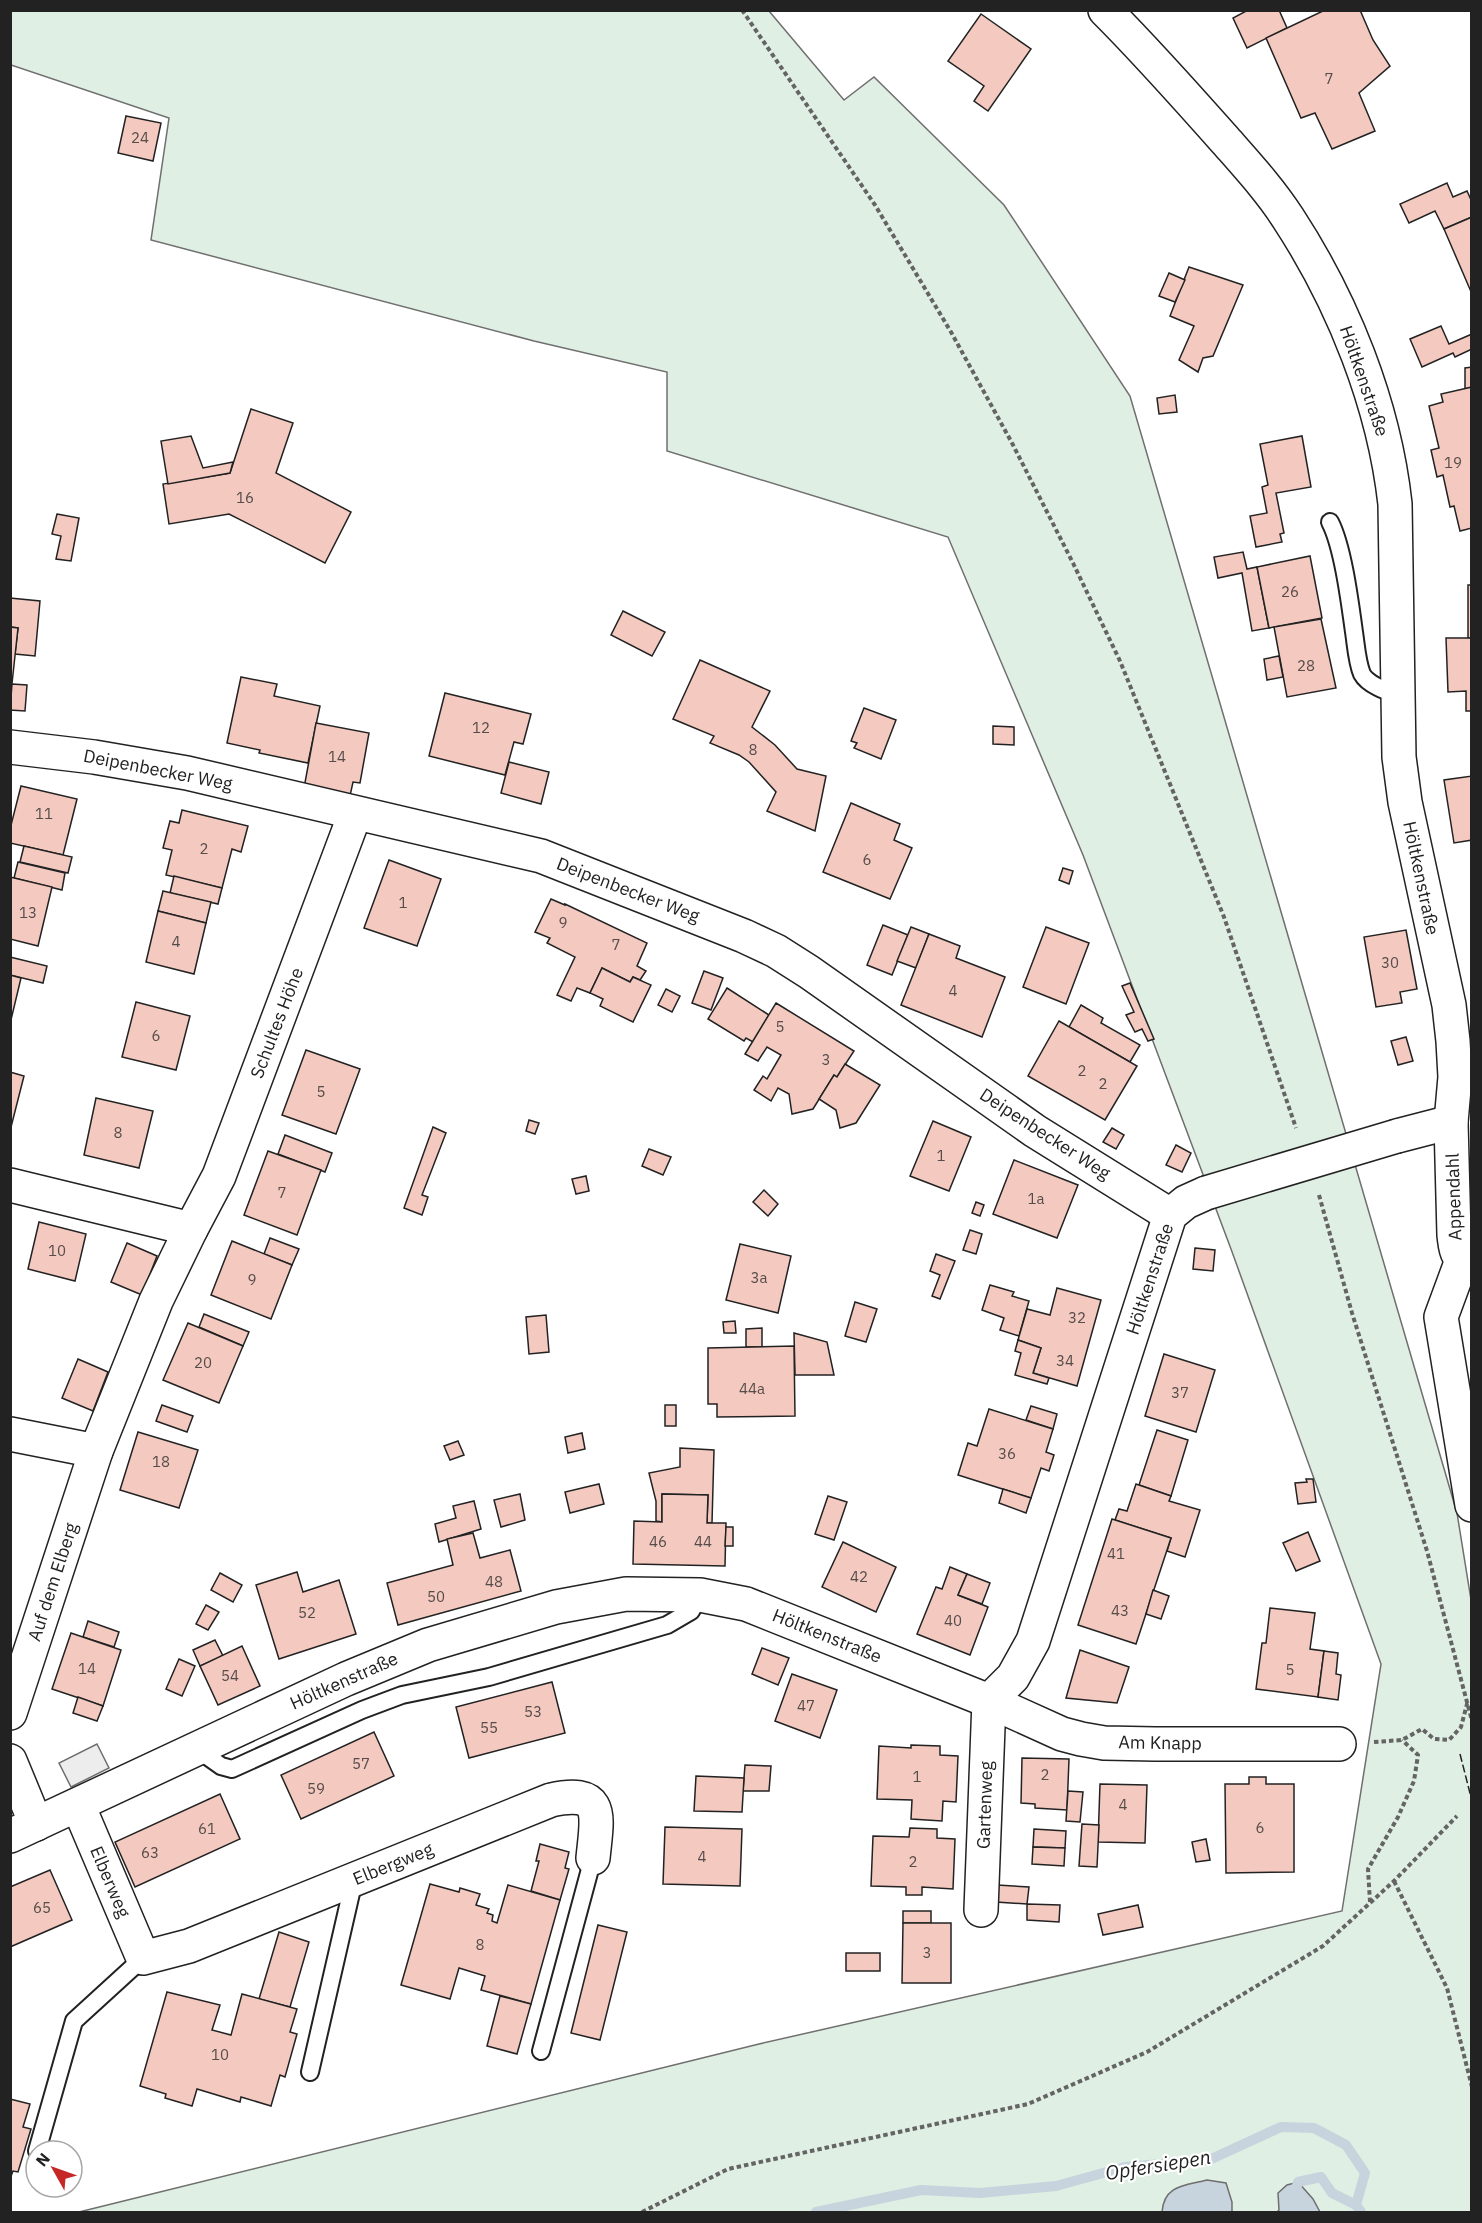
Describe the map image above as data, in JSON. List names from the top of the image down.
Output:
{
  "streets": {
    "street": [
      "Höltkenstraße",
      "Deipenbecker Weg",
      "Schultes Höhe",
      "Appendahl",
      "Auf dem Elberg",
      "Am Knapp",
      "Gartenweg",
      "Elbergweg",
      "Elberweg"
    ]
  },
  "crossings": [
    ["Höltkenstraße", "Deipenbecker Weg"],
    ["Höltkenstraße", "Appendahl"],
    ["Höltkenstraße", "Am Knapp"],
    ["Höltkenstraße", "Gartenweg"],
    ["Höltkenstraße", "Elberweg"],
    ["Deipenbecker Weg", "Schultes Höhe"],
    ["Schultes Höhe", "Auf dem Elberg"],
    ["Am Knapp", "Gartenweg"],
    ["Elbergweg", "Elberweg"]
  ],
  "water": ["Opfersiepen"],
  "house_numbers": [
    "7",
    "24",
    "19",
    "16",
    "26",
    "28",
    "12",
    "8",
    "14",
    "11",
    "2",
    "6",
    "1",
    "13",
    "9",
    "4",
    "7",
    "30",
    "4",
    "5",
    "6",
    "3",
    "2",
    "2",
    "5",
    "8",
    "1",
    "7",
    "1a",
    "10",
    "3a",
    "9",
    "32",
    "34",
    "20",
    "44a",
    "37",
    "36",
    "18",
    "46",
    "44",
    "41",
    "42",
    "48",
    "50",
    "43",
    "52",
    "40",
    "14",
    "5",
    "54",
    "47",
    "53",
    "55",
    "57",
    "2",
    "1",
    "59",
    "4",
    "6",
    "61",
    "63",
    "4",
    "2",
    "65",
    "8",
    "3",
    "10"
  ],
  "north": "top left"
}
